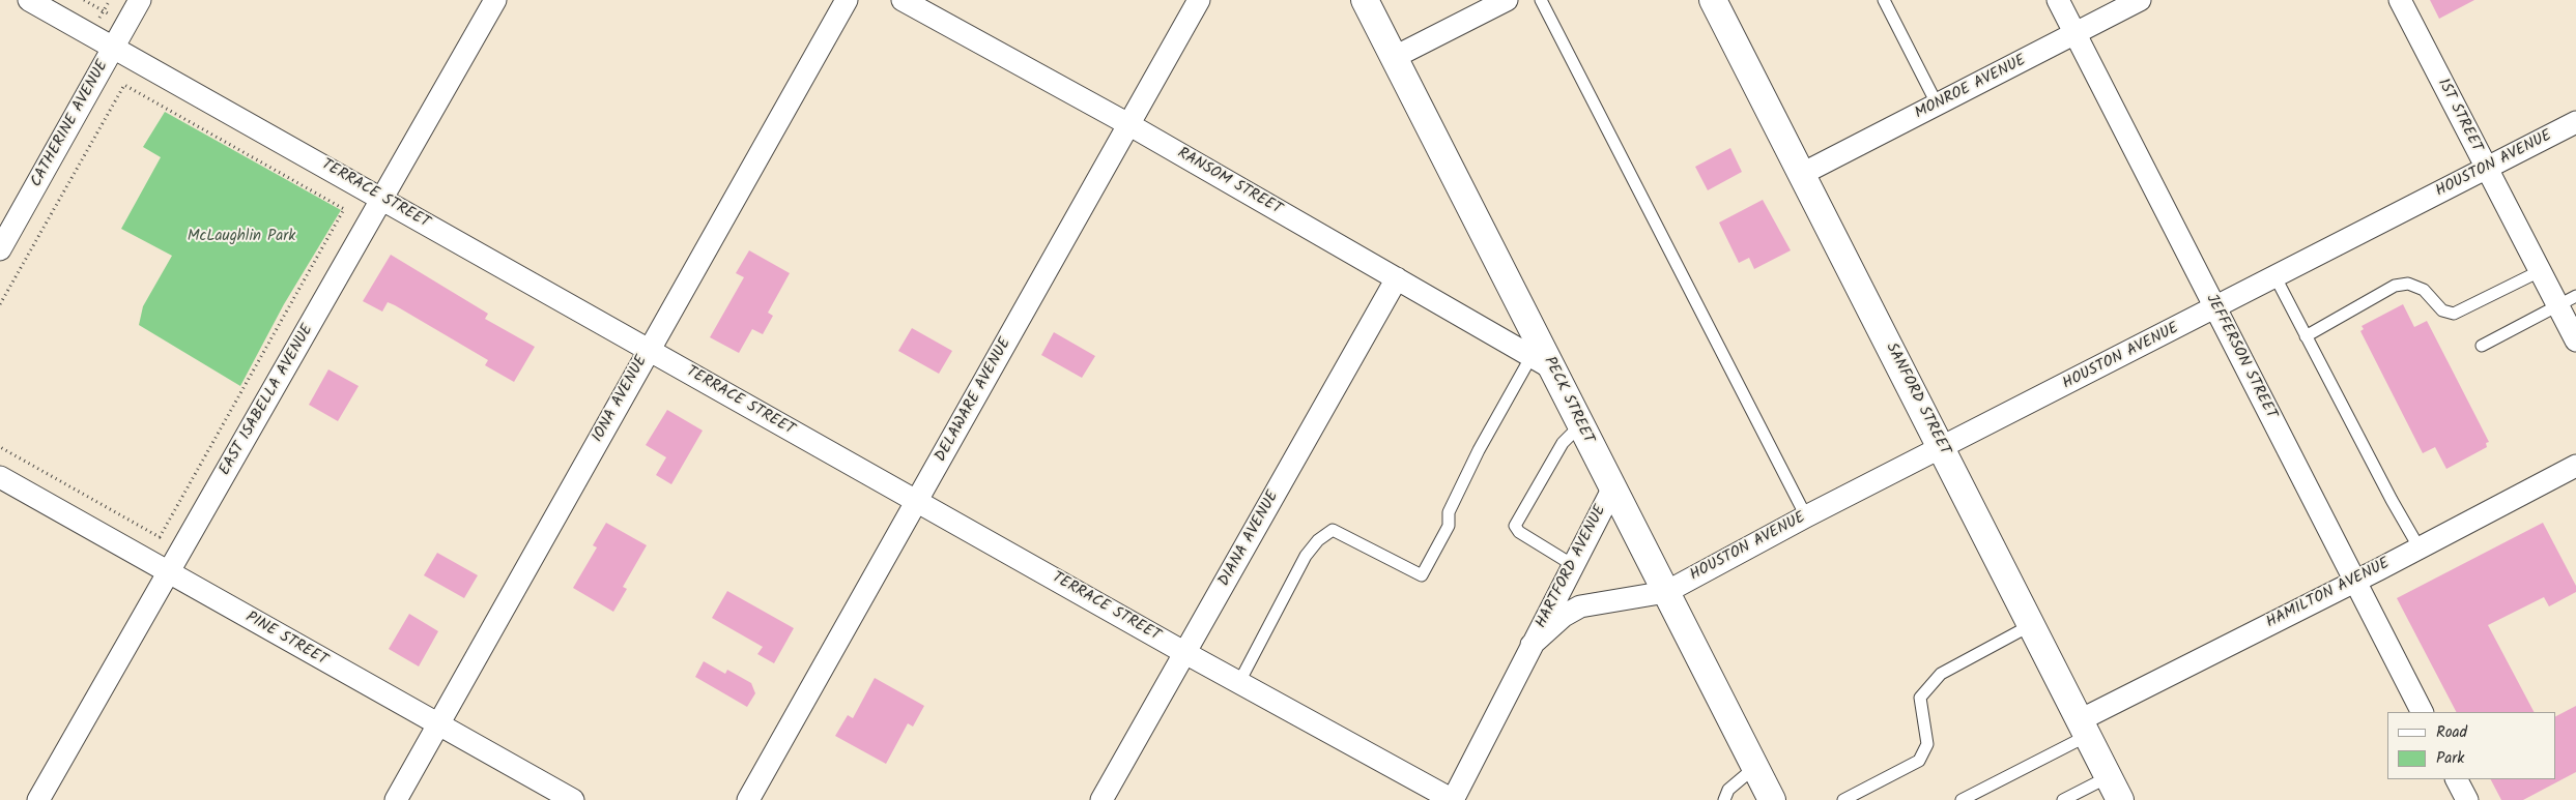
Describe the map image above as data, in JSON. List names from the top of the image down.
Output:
{
  "streets": {
    "street": [
      "MONROE AVENUE",
      "1ST STREET",
      "CATHERINE AVENUE",
      "HOUSTON AVENUE",
      "RANSOM STREET",
      "TERRACE STREET",
      "JEFFERSON STREET",
      "IONA AVENUE",
      "SANFORD STREET",
      "EAST ISABELLA AVENUE",
      "DELAWARE AVENUE",
      "PECK STREET",
      "DIANA AVENUE",
      "HARTFORD AVENUE",
      "HAMILTON AVENUE",
      "PINE STREET"
    ]
  },
  "crossings": [
    ["MONROE AVENUE", "JEFFERSON STREET"],
    ["MONROE AVENUE", "SANFORD STREET"],
    ["1ST STREET", "HOUSTON AVENUE"],
    ["CATHERINE AVENUE", "TERRACE STREET"],
    ["HOUSTON AVENUE", "JEFFERSON STREET"],
    ["HOUSTON AVENUE", "SANFORD STREET"],
    ["HOUSTON AVENUE", "PECK STREET"],
    ["HOUSTON AVENUE", "HARTFORD AVENUE"],
    ["RANSOM STREET", "DELAWARE AVENUE"],
    ["RANSOM STREET", "PECK STREET"],
    ["RANSOM STREET", "DIANA AVENUE"],
    ["TERRACE STREET", "IONA AVENUE"],
    ["TERRACE STREET", "EAST ISABELLA AVENUE"],
    ["TERRACE STREET", "DELAWARE AVENUE"],
    ["TERRACE STREET", "DIANA AVENUE"],
    ["TERRACE STREET", "HARTFORD AVENUE"],
    ["JEFFERSON STREET", "HAMILTON AVENUE"],
    ["IONA AVENUE", "PINE STREET"],
    ["SANFORD STREET", "HAMILTON AVENUE"],
    ["EAST ISABELLA AVENUE", "PINE STREET"],
    ["PECK STREET", "HARTFORD AVENUE"]
  ],
  "parks": ["McLaughlin Park"],
  "legend": ["Road", "Park"]
}
